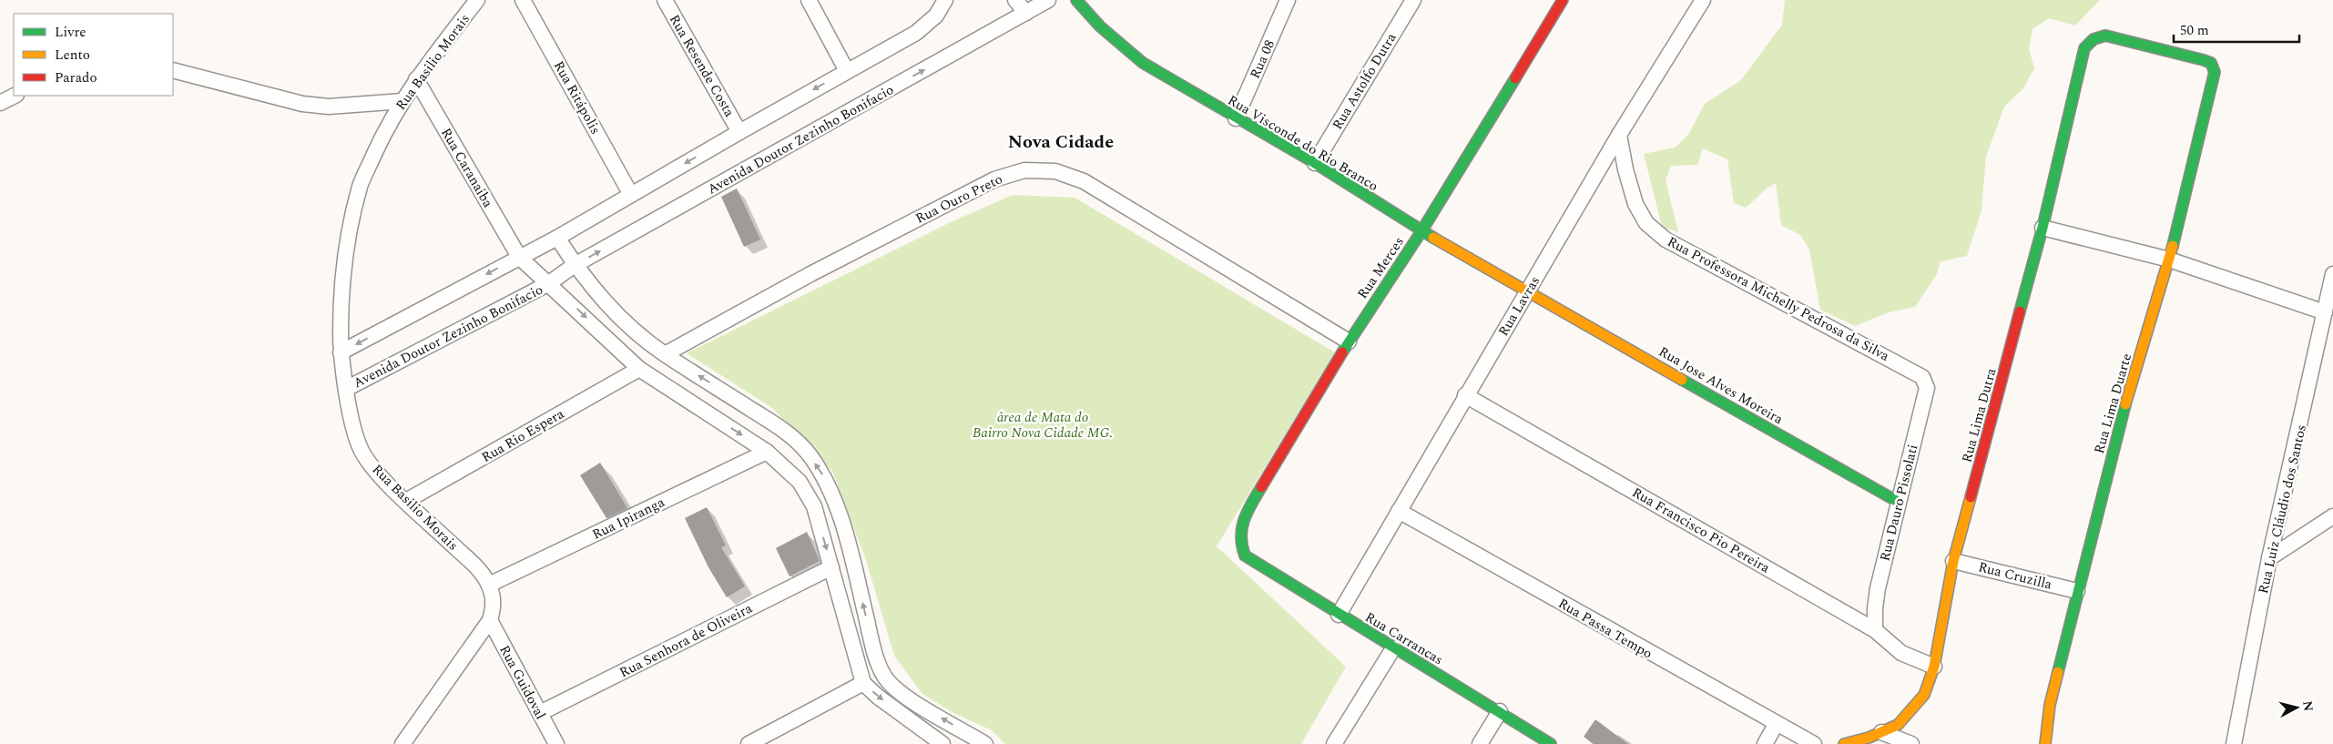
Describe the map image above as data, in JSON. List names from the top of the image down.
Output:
{
  "streets": {
    "street": [
      "Rua 08",
      "Rua Basilio Morais",
      "Rua Resende Costa",
      "Rua Astolfo Dutra",
      "Rua Ritápolis",
      "Avenida Doutor Zezinho Bonifacio",
      "Rua Visconde do Rio Branco",
      "Rua Caranaiba",
      "Rua Ouro Preto",
      "Rua Merces",
      "Rua Professora Michelly Pedrosa da Silva",
      "Rua Lavras",
      "Rua Jose Alves Moreira",
      "Rua Lima Duarte",
      "Rua Lima Dutra",
      "Rua Rio Espera",
      "Rua Dauro Pissolati",
      "Rua Luiz Cláudio dos Santos",
      "Rua Ipiranga",
      "Rua Francisco Pio Pereira",
      "Rua Cruzilla",
      "Rua Passa Tempo",
      "Rua Carrancas",
      "Rua Senhora de Oliveira",
      "Rua Guidoval"
    ]
  },
  "crossings": [
    ["Rua 08", "Rua Visconde do Rio Branco"],
    ["Rua Basilio Morais", "Avenida Doutor Zezinho Bonifacio"],
    ["Rua Basilio Morais", "Rua Caranaiba"],
    ["Rua Basilio Morais", "Rua Rio Espera"],
    ["Rua Basilio Morais", "Rua Ipiranga"],
    ["Rua Basilio Morais", "Rua Guidoval"],
    ["Rua Astolfo Dutra", "Rua Visconde do Rio Branco"],
    ["Avenida Doutor Zezinho Bonifacio", "Rua Caranaiba"],
    ["Avenida Doutor Zezinho Bonifacio", "Rua Rio Espera"],
    ["Avenida Doutor Zezinho Bonifacio", "Rua Ipiranga"],
    ["Avenida Doutor Zezinho Bonifacio", "Rua Senhora de Oliveira"],
    ["Rua Visconde do Rio Branco", "Rua Merces"],
    ["Rua Visconde do Rio Branco", "Rua Lavras"],
    ["Rua Visconde do Rio Branco", "Rua Jose Alves Moreira"],
    ["Rua Ouro Preto", "Rua Merces"],
    ["Rua Merces", "Rua Carrancas"],
    ["Rua Professora Michelly Pedrosa da Silva", "Rua Lavras"],
    ["Rua Professora Michelly Pedrosa da Silva", "Rua Dauro Pissolati"],
    ["Rua Lavras", "Rua Jose Alves Moreira"],
    ["Rua Lavras", "Rua Francisco Pio Pereira"],
    ["Rua Lavras", "Rua Passa Tempo"],
    ["Rua Lavras", "Rua Carrancas"],
    ["Rua Jose Alves Moreira", "Rua Dauro Pissolati"],
    ["Rua Lima Duarte", "Rua Lima Dutra"],
    ["Rua Lima Duarte", "Rua Cruzilla"],
    ["Rua Lima Dutra", "Rua Francisco Pio Pereira"],
    ["Rua Lima Dutra", "Rua Cruzilla"],
    ["Rua Dauro Pissolati", "Rua Francisco Pio Pereira"],
    ["Rua Senhora de Oliveira", "Rua Guidoval"]
  ],
  "districts": ["Nova Cidade"],
  "parks": ["ârea de Mata do Bairro Nova Cidade MG."],
  "legend": ["Livre", "Lento", "Parado"],
  "scale_bar": "50 m",
  "north": "right"
}
